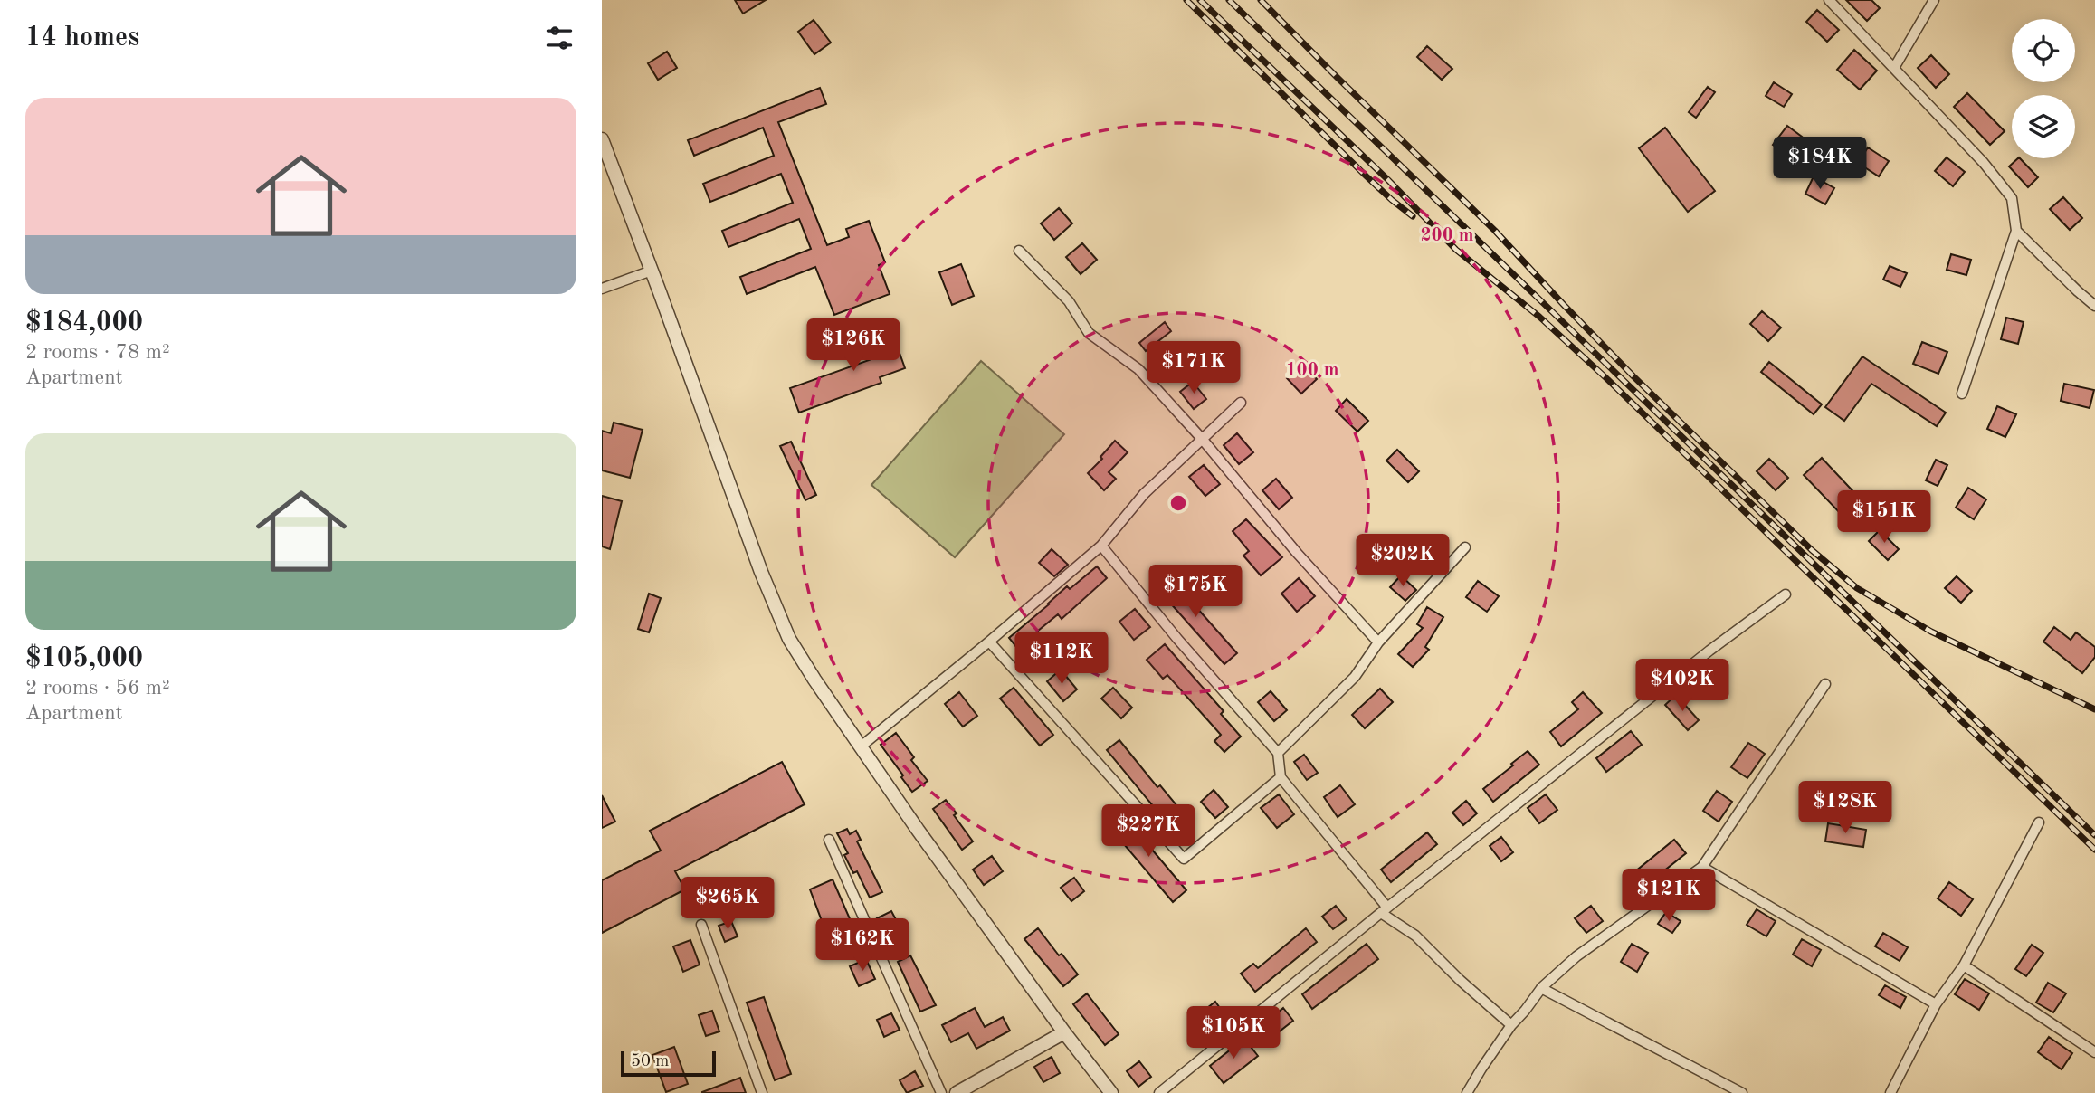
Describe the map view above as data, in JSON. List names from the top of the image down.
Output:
{
  "scale_bar": "50 m",
  "page": {
    "heading": "14 homes",
    "list": [
      {
        "name": "$184,000",
        "note": "2 rooms · 78 m² · Apartment"
      },
      {
        "name": "$105,000",
        "note": "2 rooms · 56 m² · Apartment"
      }
    ],
    "price": [
      "$184K",
      "$126K",
      "$171K",
      "$151K",
      "$202K",
      "$175K",
      "$112K",
      "$402K",
      "$128K",
      "$227K",
      "$121K",
      "$265K",
      "$162K",
      "$105K"
    ],
    "scale": "50 m"
  },
  "rings": ["200 m", "100 m"]
}
